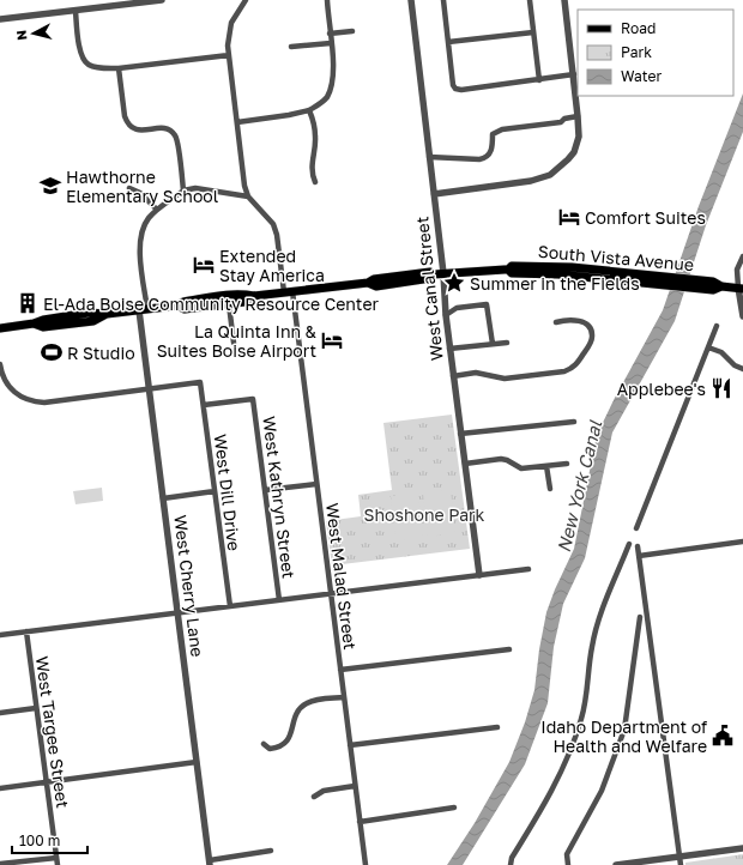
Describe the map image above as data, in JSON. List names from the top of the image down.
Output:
{
  "streets": {
    "main road": ["South Vista Avenue"],
    "street": [
      "West Canal Street",
      "West Dill Drive",
      "West Kathryn Street",
      "West Malad Street",
      "West Cherry Lane",
      "West Targee Street"
    ]
  },
  "crossings": [
    ["South Vista Avenue", "West Canal Street"],
    ["South Vista Avenue", "West Malad Street"],
    ["South Vista Avenue", "West Cherry Lane"],
    ["West Dill Drive", "West Kathryn Street"],
    ["West Dill Drive", "West Cherry Lane"]
  ],
  "water": ["New York Canal"],
  "parks": ["Shoshone Park"],
  "places": {
    "school or university": ["Hawthorne Elementary School"],
    "hotel": ["Comfort Suites", "Extended Stay America", "La Quinta Inn & Suites Boise Airport"],
    "place": ["Summer in the Fields"],
    "building": ["El-Ada Boise Community Resource Center"],
    "sports": ["R Studio"],
    "restaurant": ["Applebee's"],
    "public building": ["Idaho Department of Health and Welfare"]
  },
  "legend": ["Road", "Park", "Water"],
  "scale_bar": "100 m",
  "north": "left"
}
